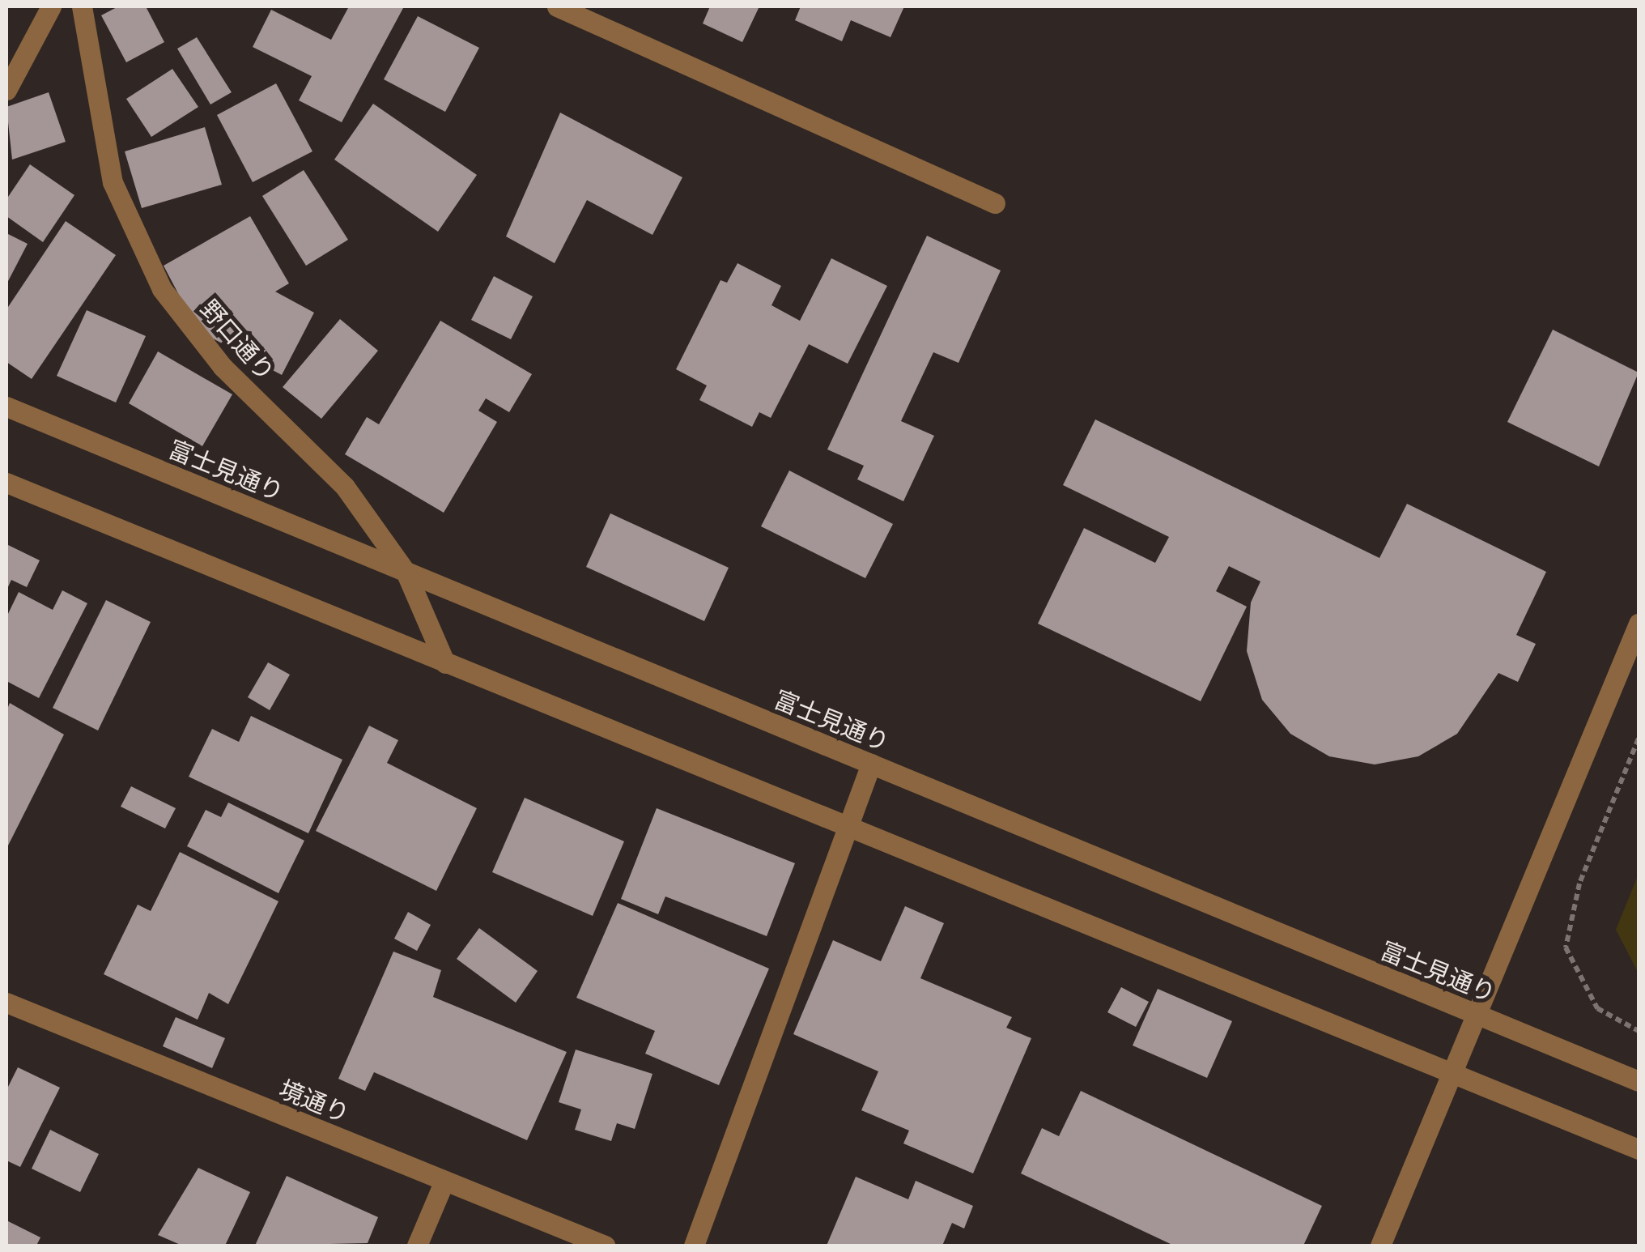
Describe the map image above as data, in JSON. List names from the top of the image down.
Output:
{
  "streets": {
    "street": ["野口通り", "富士見通り", "境通り"]
  },
  "crossings": [
    ["野口通り", "富士見通り"]
  ]
}
